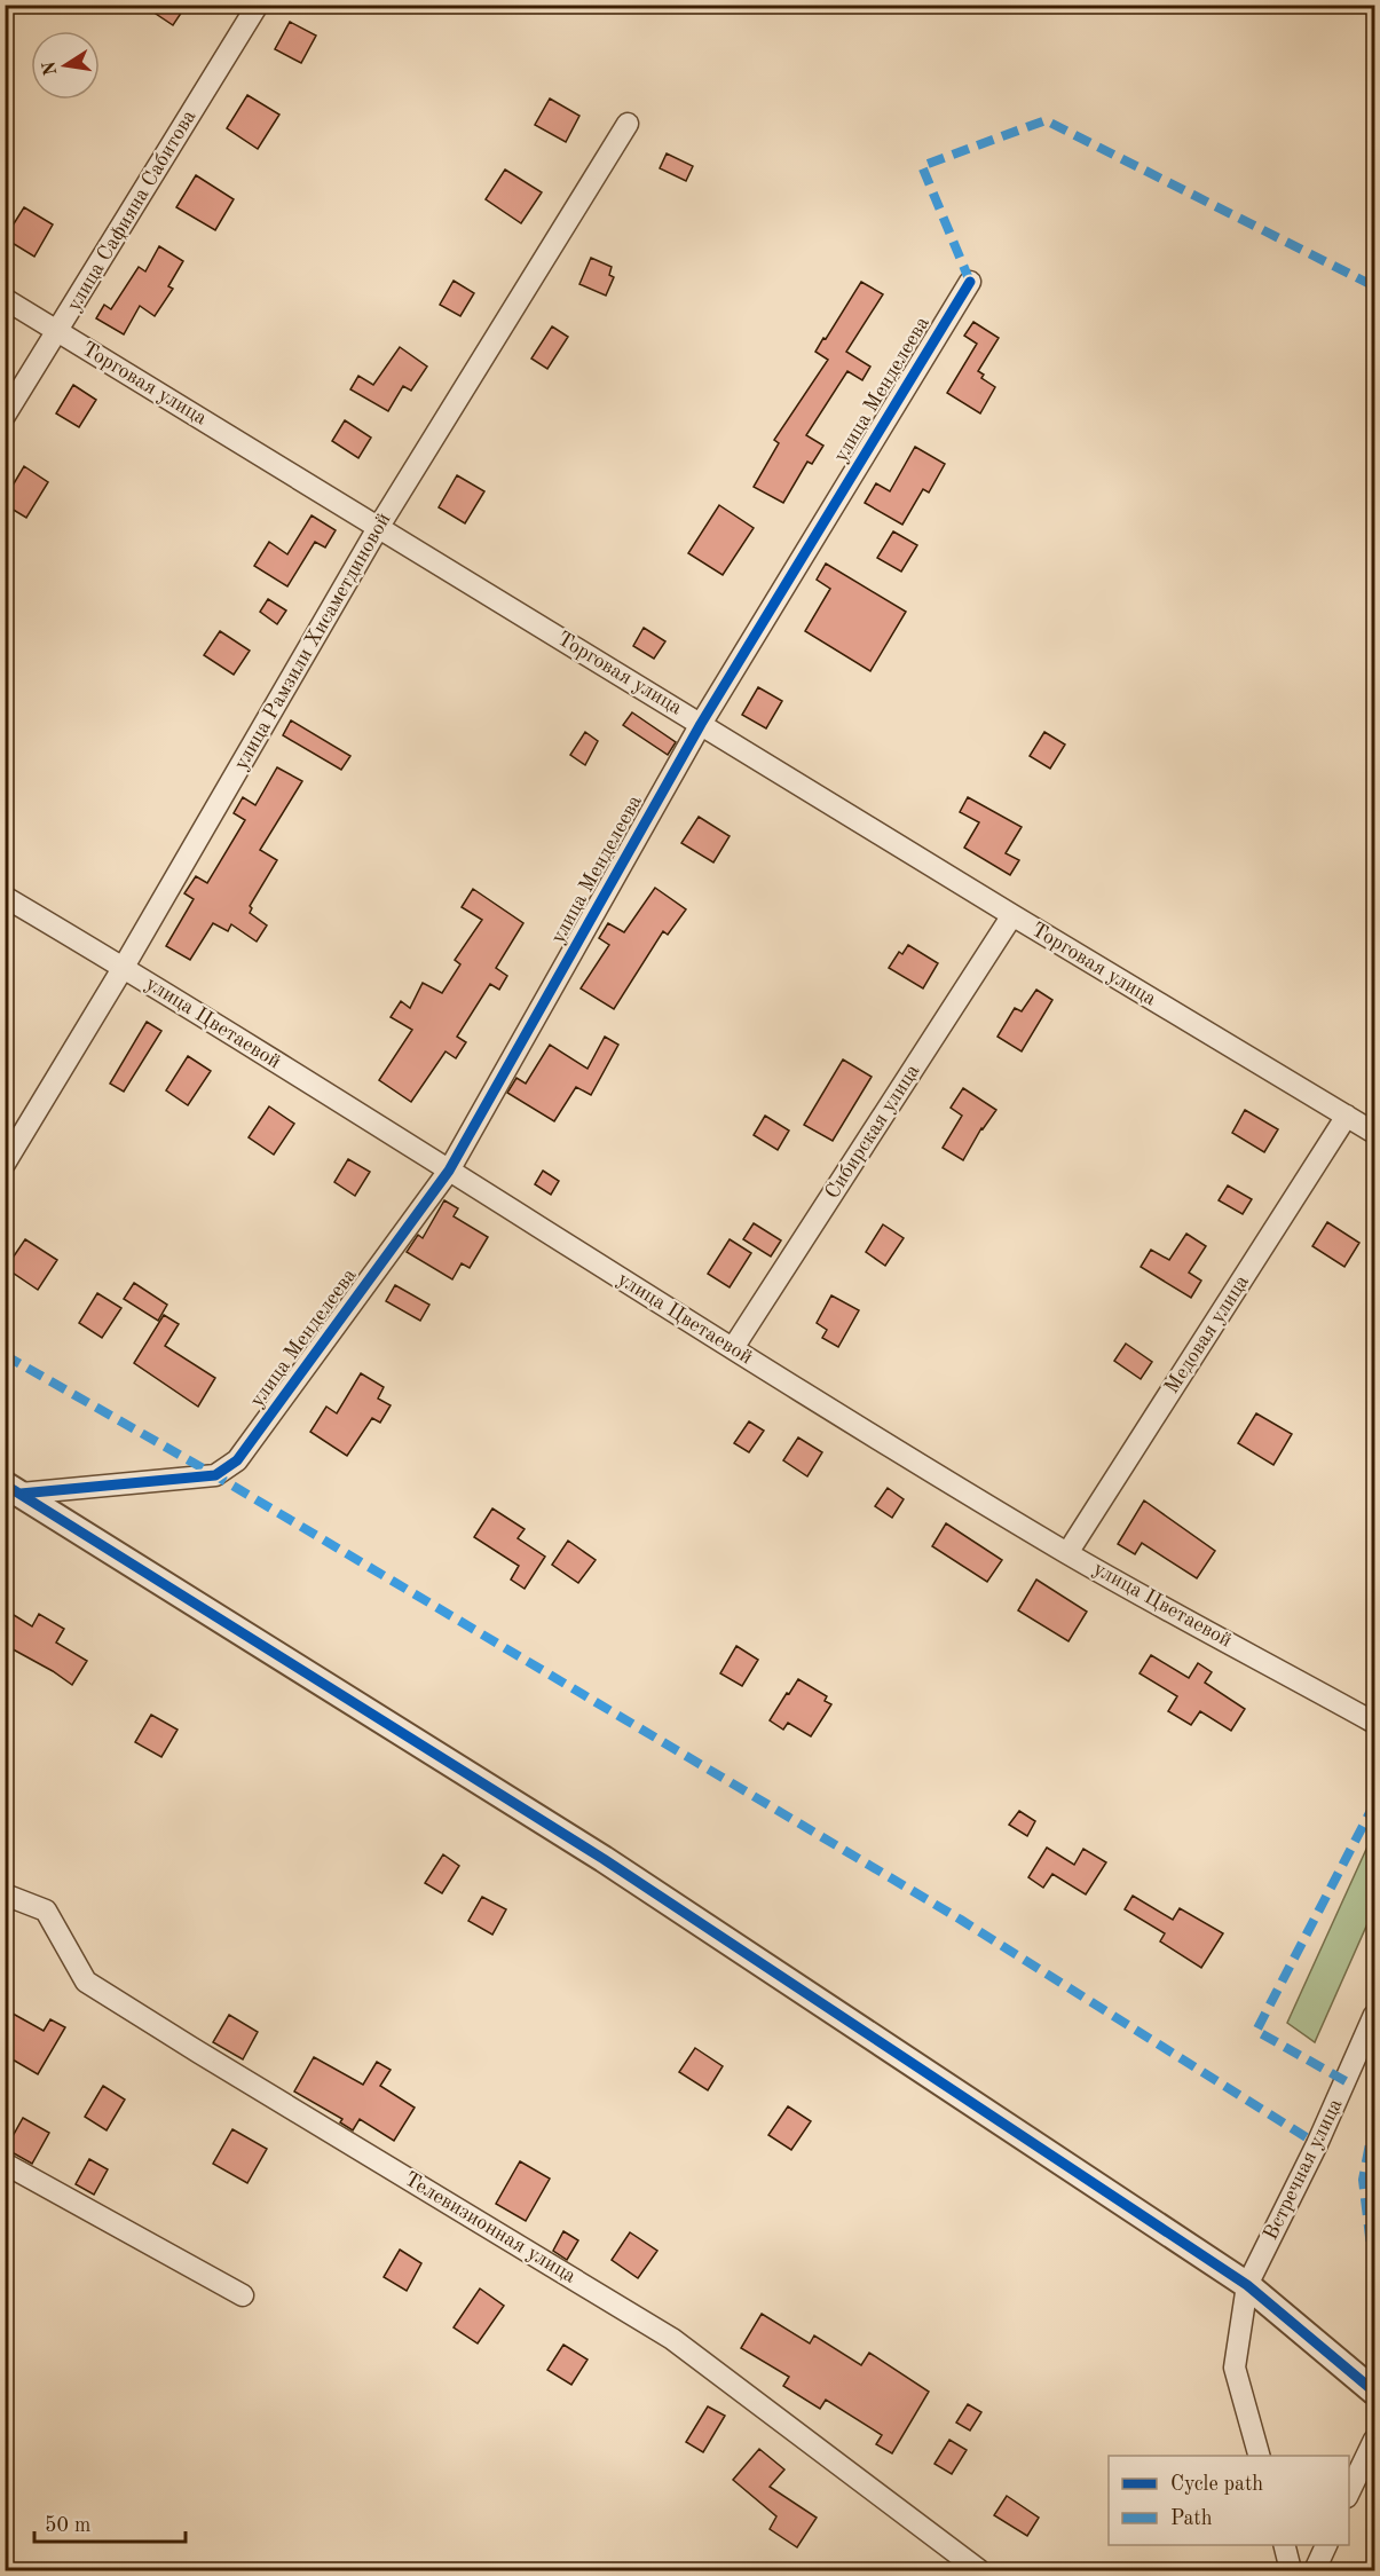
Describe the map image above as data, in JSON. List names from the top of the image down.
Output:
{
  "streets": {
    "street": [
      "улица Сафияна Сабитова",
      "Торговая улица",
      "улица Менделеева",
      "улица Рамзили Хисаметдиновой",
      "улица Цветаевой",
      "Сибирская улица",
      "Медовая улица",
      "Встречная улица",
      "Телевизионная улица"
    ]
  },
  "crossings": [
    ["улица Сафияна Сабитова", "Торговая улица"],
    ["Торговая улица", "улица Менделеева"],
    ["Торговая улица", "улица Рамзили Хисаметдиновой"],
    ["Торговая улица", "Сибирская улица"],
    ["Торговая улица", "Медовая улица"],
    ["улица Менделеева", "улица Цветаевой"],
    ["улица Рамзили Хисаметдиновой", "улица Цветаевой"],
    ["улица Цветаевой", "Сибирская улица"],
    ["улица Цветаевой", "Медовая улица"]
  ],
  "legend": ["Cycle path", "Path"],
  "scale_bar": "50 m",
  "north": "left"
}
